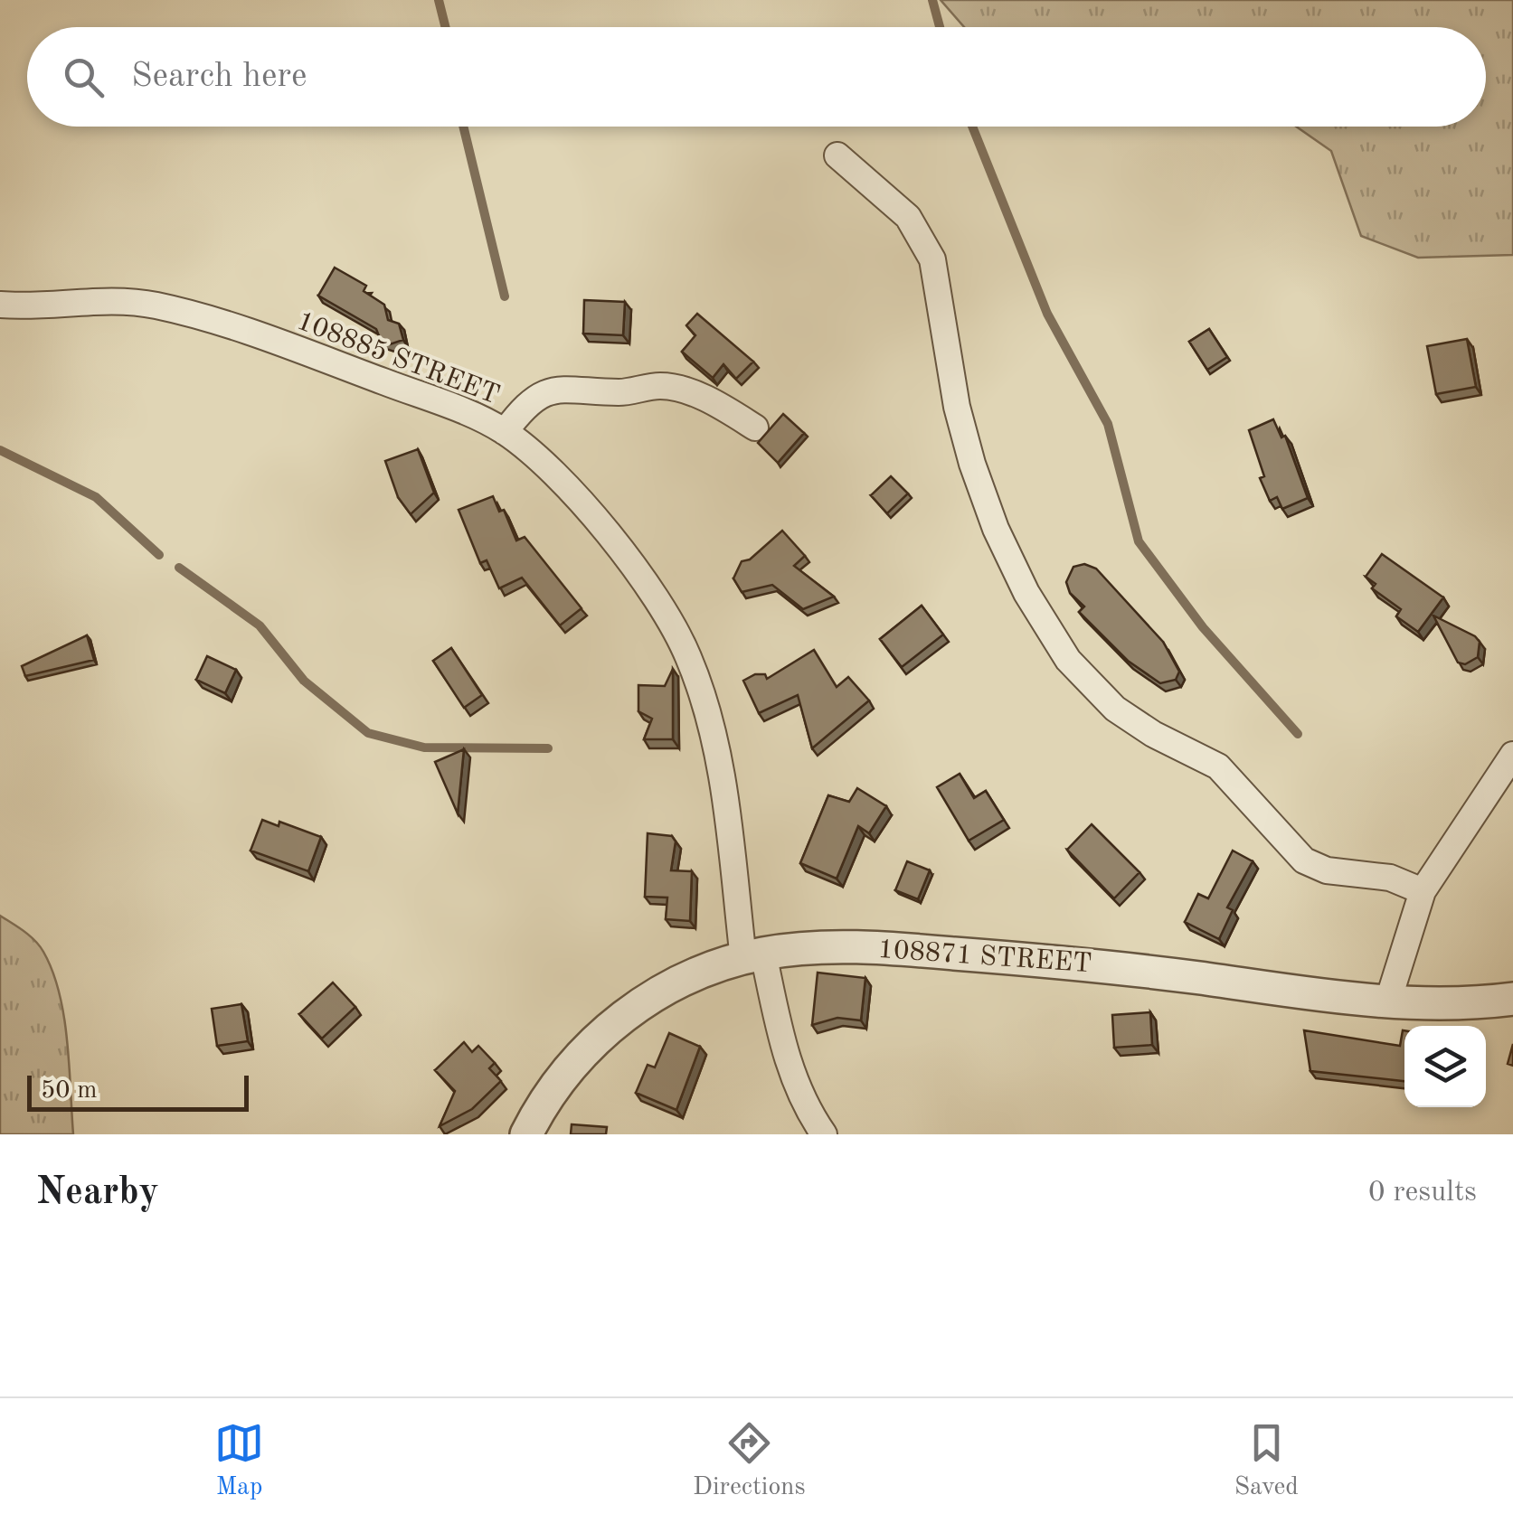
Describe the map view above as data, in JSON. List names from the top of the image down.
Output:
{
  "streets": {
    "street": ["108885 STREET", "108871 STREET"]
  },
  "crossings": [
    ["108885 STREET", "108871 STREET"]
  ],
  "scale_bar": "50 m",
  "page": {
    "search": "Search here",
    "scale": "50 m",
    "heading": ["Nearby", "0 results"],
    "nav": ["Map", "Directions", "Saved"]
  }
}
